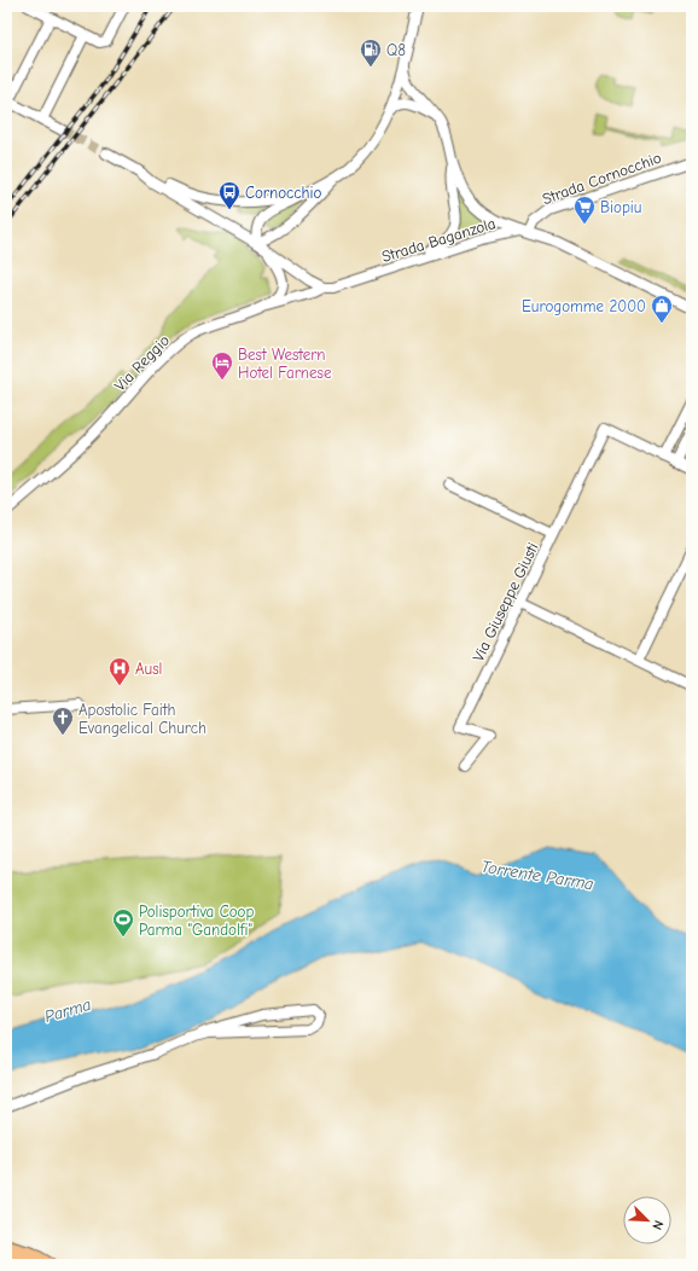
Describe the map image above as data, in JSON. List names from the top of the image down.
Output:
{
  "streets": {
    "street": [
      "Strada Cornocchio",
      "Strada Baganzola",
      "Via Reggio",
      "Via Giuseppe Giusti"
    ]
  },
  "crossings": [
    ["Strada Cornocchio", "Strada Baganzola"],
    ["Strada Baganzola", "Via Reggio"]
  ],
  "water": ["Torrente Parma", "Parma"],
  "places": {
    "fuel station": ["Q8"],
    "bus stop": ["Cornocchio"],
    "supermarket": ["Biopiu"],
    "shop": ["Eurogomme 2000"],
    "hotel": ["Best Western Hotel Farnese"],
    "hospital": ["Ausl"],
    "church": ["Apostolic Faith Evangelical Church"],
    "sports": ["Polisportiva Coop Parma \"Gandolfi\""]
  },
  "north": "bottom right"
}
